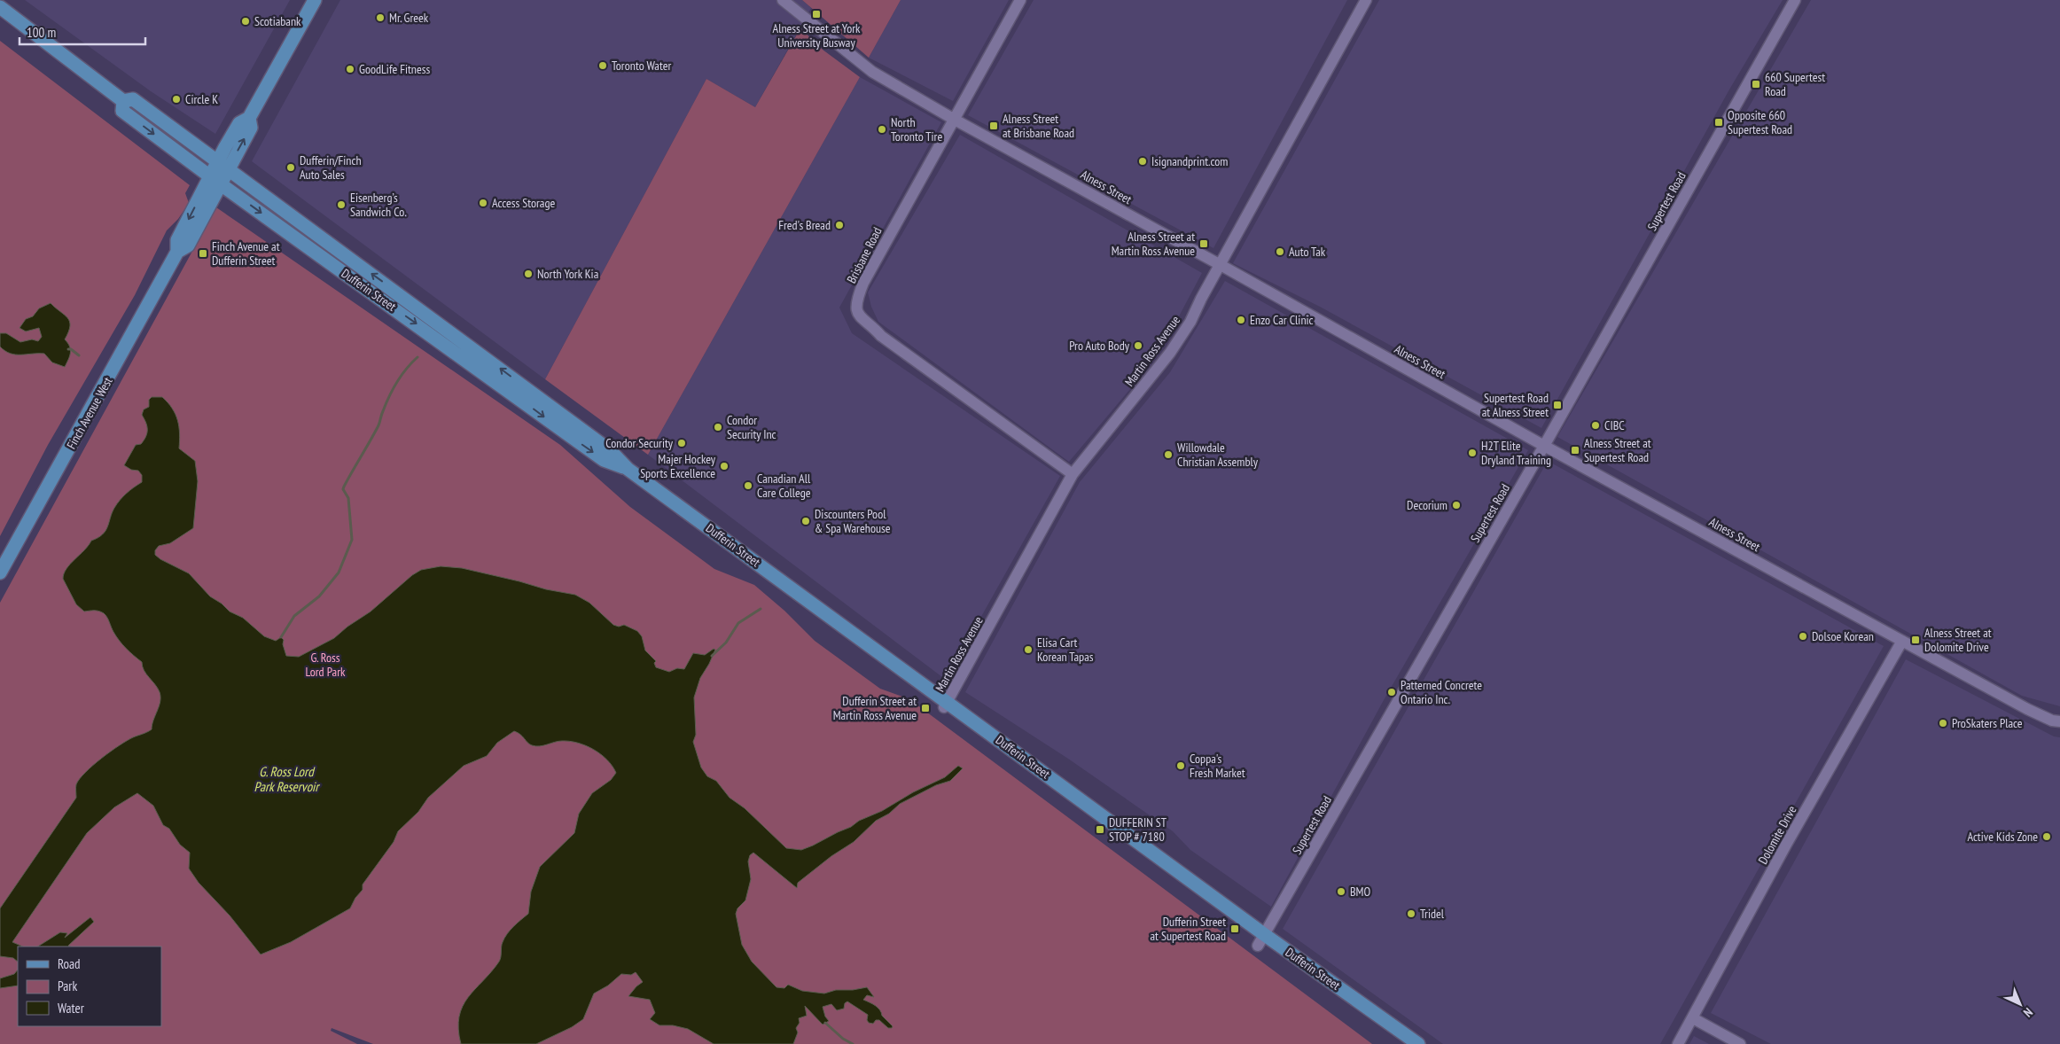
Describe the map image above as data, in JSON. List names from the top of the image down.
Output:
{
  "streets": {
    "main road": ["Dufferin Street", "Finch Avenue West"],
    "street": [
      "Alness Street",
      "Supertest Road",
      "Brisbane Road",
      "Martin Ross Avenue",
      "Dolomite Drive"
    ]
  },
  "crossings": [
    ["Alness Street", "Supertest Road"],
    ["Alness Street", "Brisbane Road"],
    ["Alness Street", "Martin Ross Avenue"],
    ["Alness Street", "Dolomite Drive"],
    ["Supertest Road", "Dufferin Street"],
    ["Brisbane Road", "Martin Ross Avenue"],
    ["Dufferin Street", "Martin Ross Avenue"],
    ["Dufferin Street", "Finch Avenue West"]
  ],
  "water": ["G. Ross Lord Park Reservoir"],
  "parks": ["G. Ross Lord Park"],
  "places": {
    "transit": [
      "Alness Street at York University Busway",
      "660 Supertest Road",
      "Opposite 660 Supertest Road",
      "Alness Street at Brisbane Road",
      "Alness Street at Martin Ross Avenue",
      "Finch Avenue at Dufferin Street",
      "Supertest Road at Alness Street",
      "Alness Street at Supertest Road",
      "Alness Street at Dolomite Drive",
      "Dufferin Street at Martin Ross Avenue",
      "DUFFERIN ST STOP # 7180",
      "Dufferin Street at Supertest Road"
    ],
    "other": [
      "Mr. Greek",
      "Scotiabank",
      "Toronto Water",
      "GoodLife Fitness",
      "Circle K",
      "North Toronto Tire",
      "Isignandprint.com",
      "Dufferin/Finch Auto Sales",
      "Access Storage",
      "Eisenberg’s Sandwich Co.",
      "Fred's Bread",
      "Auto Tak",
      "North York Kia",
      "Enzo Car Clinic",
      "Pro Auto Body",
      "CIBC",
      "Condor Security Inc",
      "Condor Security",
      "H2T Elite Dryland Training",
      "Willowdale Christian Assembly",
      "Majer Hockey Sports Excellence",
      "Canadian All Care College",
      "Decorium",
      "Discounters Pool & Spa Warehouse",
      "Dolsoe Korean",
      "Elisa Cart Korean Tapas",
      "Patterned Concrete Ontario Inc.",
      "ProSkaters Place",
      "Coppa's Fresh Market",
      "Active Kids Zone",
      "BMO",
      "Tridel"
    ]
  },
  "legend": ["Road", "Park", "Water"],
  "scale_bar": "100 m",
  "north": "bottom right"
}
